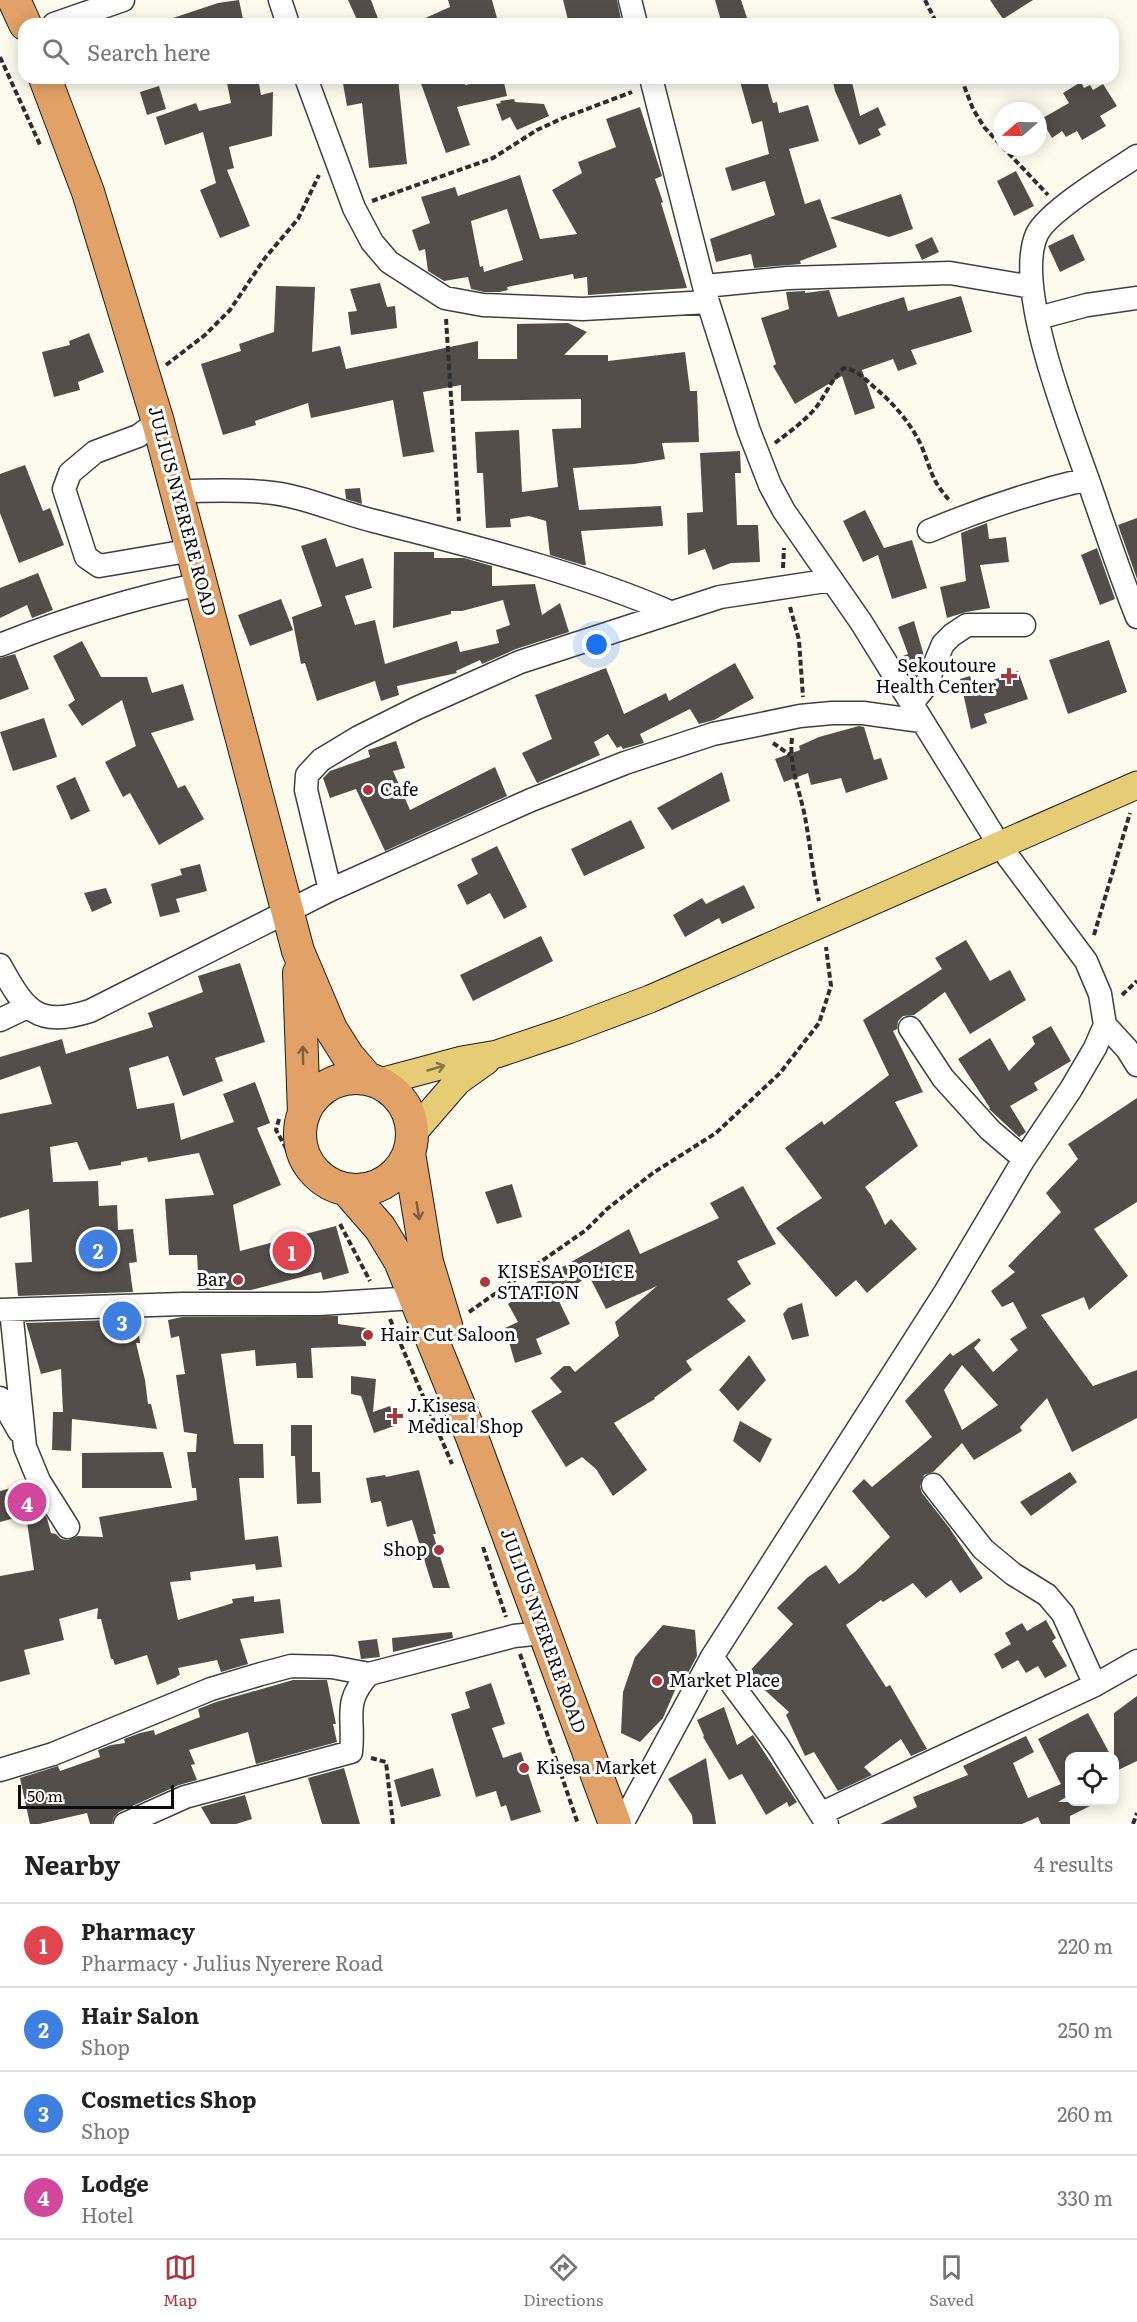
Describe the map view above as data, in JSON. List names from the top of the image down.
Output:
{
  "streets": {
    "highway": ["JULIUS NYERERE ROAD"]
  },
  "places": {
    "health": ["Sekoutoure Health Center", "J.Kisesa Medical Shop"],
    "other": [
      "Cafe",
      "Bar",
      "KISESA POLICE STATION",
      "Hair Cut Saloon",
      "Shop",
      "Market Place",
      "Kisesa Market"
    ]
  },
  "scale_bar": "50 m",
  "north": "left",
  "page": {
    "search": "Search here",
    "pins": [
      "2",
      "1",
      "3",
      "4"
    ],
    "scale": "50 m",
    "heading": ["Nearby", "4 results"],
    "list": [
      {
        "mark": "1",
        "name": "Pharmacy",
        "note": "Pharmacy · Julius Nyerere Road",
        "value": "220 m"
      },
      {
        "mark": "2",
        "name": "Hair Salon",
        "note": "Shop",
        "value": "250 m"
      },
      {
        "mark": "3",
        "name": "Cosmetics Shop",
        "note": "Shop",
        "value": "260 m"
      },
      {
        "mark": "4",
        "name": "Lodge",
        "note": "Hotel",
        "value": "330 m"
      }
    ],
    "nav": ["Map", "Directions", "Saved"]
  }
}
